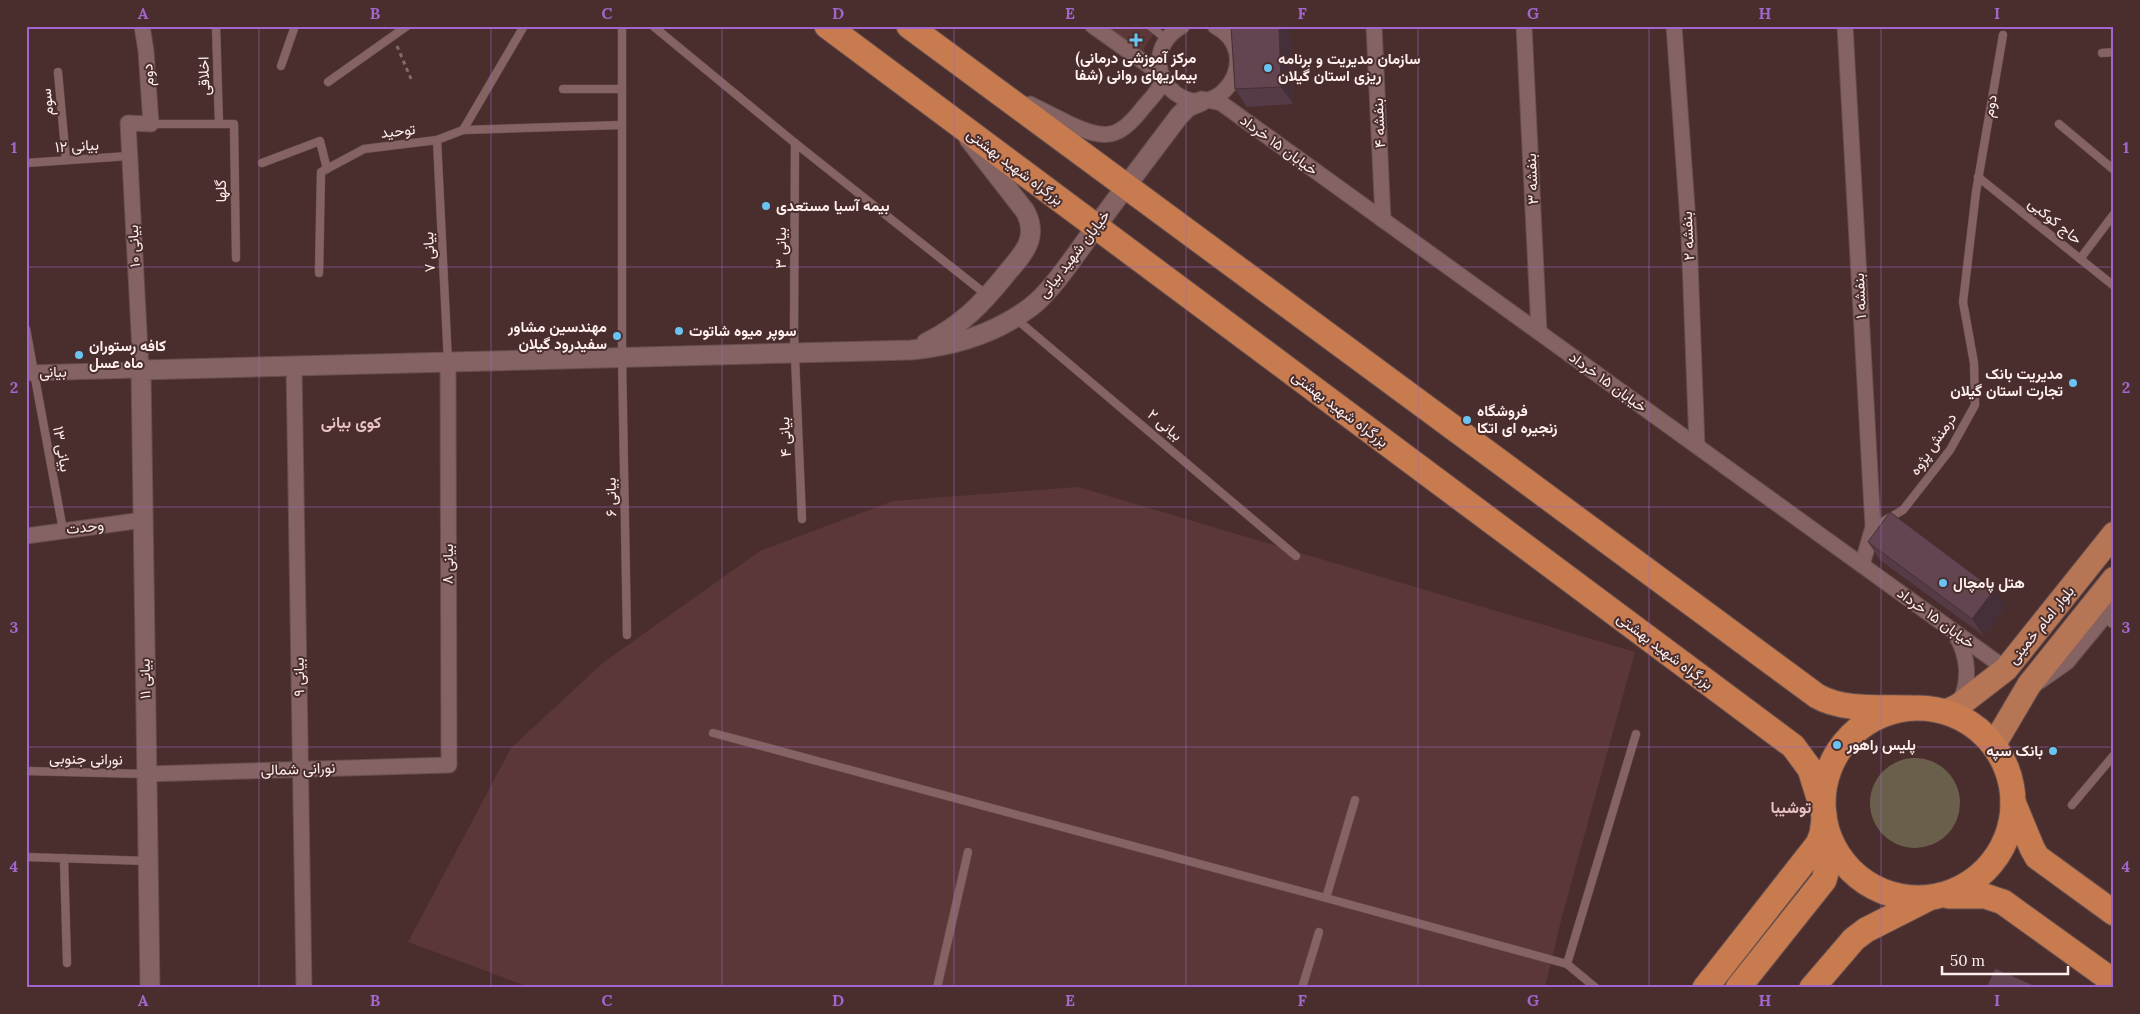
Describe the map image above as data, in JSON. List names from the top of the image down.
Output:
{
  "streets": {
    "highway": ["بزرگراه شهید بهشتی"],
    "main road": ["بلوار امام خمینی"],
    "street": [
      "دوم",
      "بنفشه ۴",
      "خیابان ۱۵ خرداد",
      "بنفشه ۳",
      "بنفشه ۲",
      "بیانی ۱۰",
      "خیابان شهید بیانی",
      "بنفشه ۱",
      "بیانی",
      "وحدت",
      "بیانی ۸",
      "بیانی ۹",
      "بیانی ۱۱",
      "نورانی شمالی"
    ],
    "lane": [
      "اخلاقی",
      "سوم",
      "توحید",
      "بیانی ۱۲",
      "گلها",
      "حاج کوکبی",
      "بیانی ۳",
      "بیانی ۷",
      "بیانی ۲",
      "بیانی ۴",
      "درمنش پژوه",
      "بیانی ۱۳",
      "بیانی ۶",
      "نورانی جنوبی"
    ]
  },
  "crossings": [
    ["دوم", "حاج کوکبی"],
    ["دوم", "بیانی ۱۰"],
    ["دوم", "درمنش پژوه"],
    ["اخلاقی", "گلها"],
    ["سوم", "بیانی ۱۲"],
    ["بنفشه ۴", "خیابان ۱۵ خرداد"],
    ["توحید", "بیانی ۷"],
    ["توحید", "بیانی ۶"],
    ["خیابان ۱۵ خرداد", "بنفشه ۳"],
    ["خیابان ۱۵ خرداد", "بنفشه ۲"],
    ["خیابان ۱۵ خرداد", "خیابان شهید بیانی"],
    ["خیابان ۱۵ خرداد", "بنفشه ۱"],
    ["خیابان ۱۵ خرداد", "بلوار امام خمینی"],
    ["بیانی ۱۲", "بیانی ۱۰"],
    ["بزرگراه شهید بهشتی", "خیابان شهید بیانی"],
    ["حاج کوکبی", "درمنش پژوه"],
    ["بیانی ۱۰", "خیابان شهید بیانی"],
    ["بیانی ۱۰", "بیانی"],
    ["بیانی ۱۰", "بیانی ۱۱"],
    ["بیانی ۳", "خیابان شهید بیانی"],
    ["بیانی ۳", "بیانی ۴"],
    ["بیانی ۷", "خیابان شهید بیانی"],
    ["بیانی ۷", "بیانی ۸"],
    ["خیابان شهید بیانی", "بیانی"],
    ["خیابان شهید بیانی", "بیانی ۲"],
    ["خیابان شهید بیانی", "بیانی ۴"],
    ["خیابان شهید بیانی", "بیانی ۶"],
    ["خیابان شهید بیانی", "بیانی ۸"],
    ["خیابان شهید بیانی", "بیانی ۹"],
    ["خیابان شهید بیانی", "بیانی ۱۱"],
    ["بنفشه ۱", "درمنش پژوه"],
    ["بیانی", "بیانی ۱۳"],
    ["بیانی", "بیانی ۱۱"],
    ["بیانی ۱۳", "وحدت"],
    ["وحدت", "بیانی ۱۱"],
    ["بیانی ۸", "نورانی شمالی"],
    ["بیانی ۹", "نورانی شمالی"],
    ["بیانی ۱۱", "نورانی جنوبی"],
    ["بیانی ۱۱", "نورانی شمالی"],
    ["نورانی جنوبی", "نورانی شمالی"]
  ],
  "districts": ["کوی بیانی", "توشیبا"],
  "places": {
    "health": ["(مرکز آموزشی درمانی بیماریهای روانی (شفا"],
    "other": [
      "سازمان مدیریت و برنامه ریزی استان گیلان",
      "بیمه آسیا مستعدی",
      "سوپر میوه شاتوت",
      "مهندسین مشاور سفیدرود گیلان",
      "کافه رستوران ماه عسل",
      "مدیریت بانک تجارت استان گیلان",
      "فروشگاه زنجیره ای اتکا",
      "هتل پامچال",
      "پلیس راهور",
      "بانک سپه"
    ]
  },
  "scale_bar": "50 m",
  "grid": {
    "columns": [
      "A",
      "B",
      "C",
      "D",
      "E",
      "F",
      "G",
      "H",
      "I"
    ],
    "rows": [
      "1",
      "2",
      "3",
      "4"
    ]
  }
}
